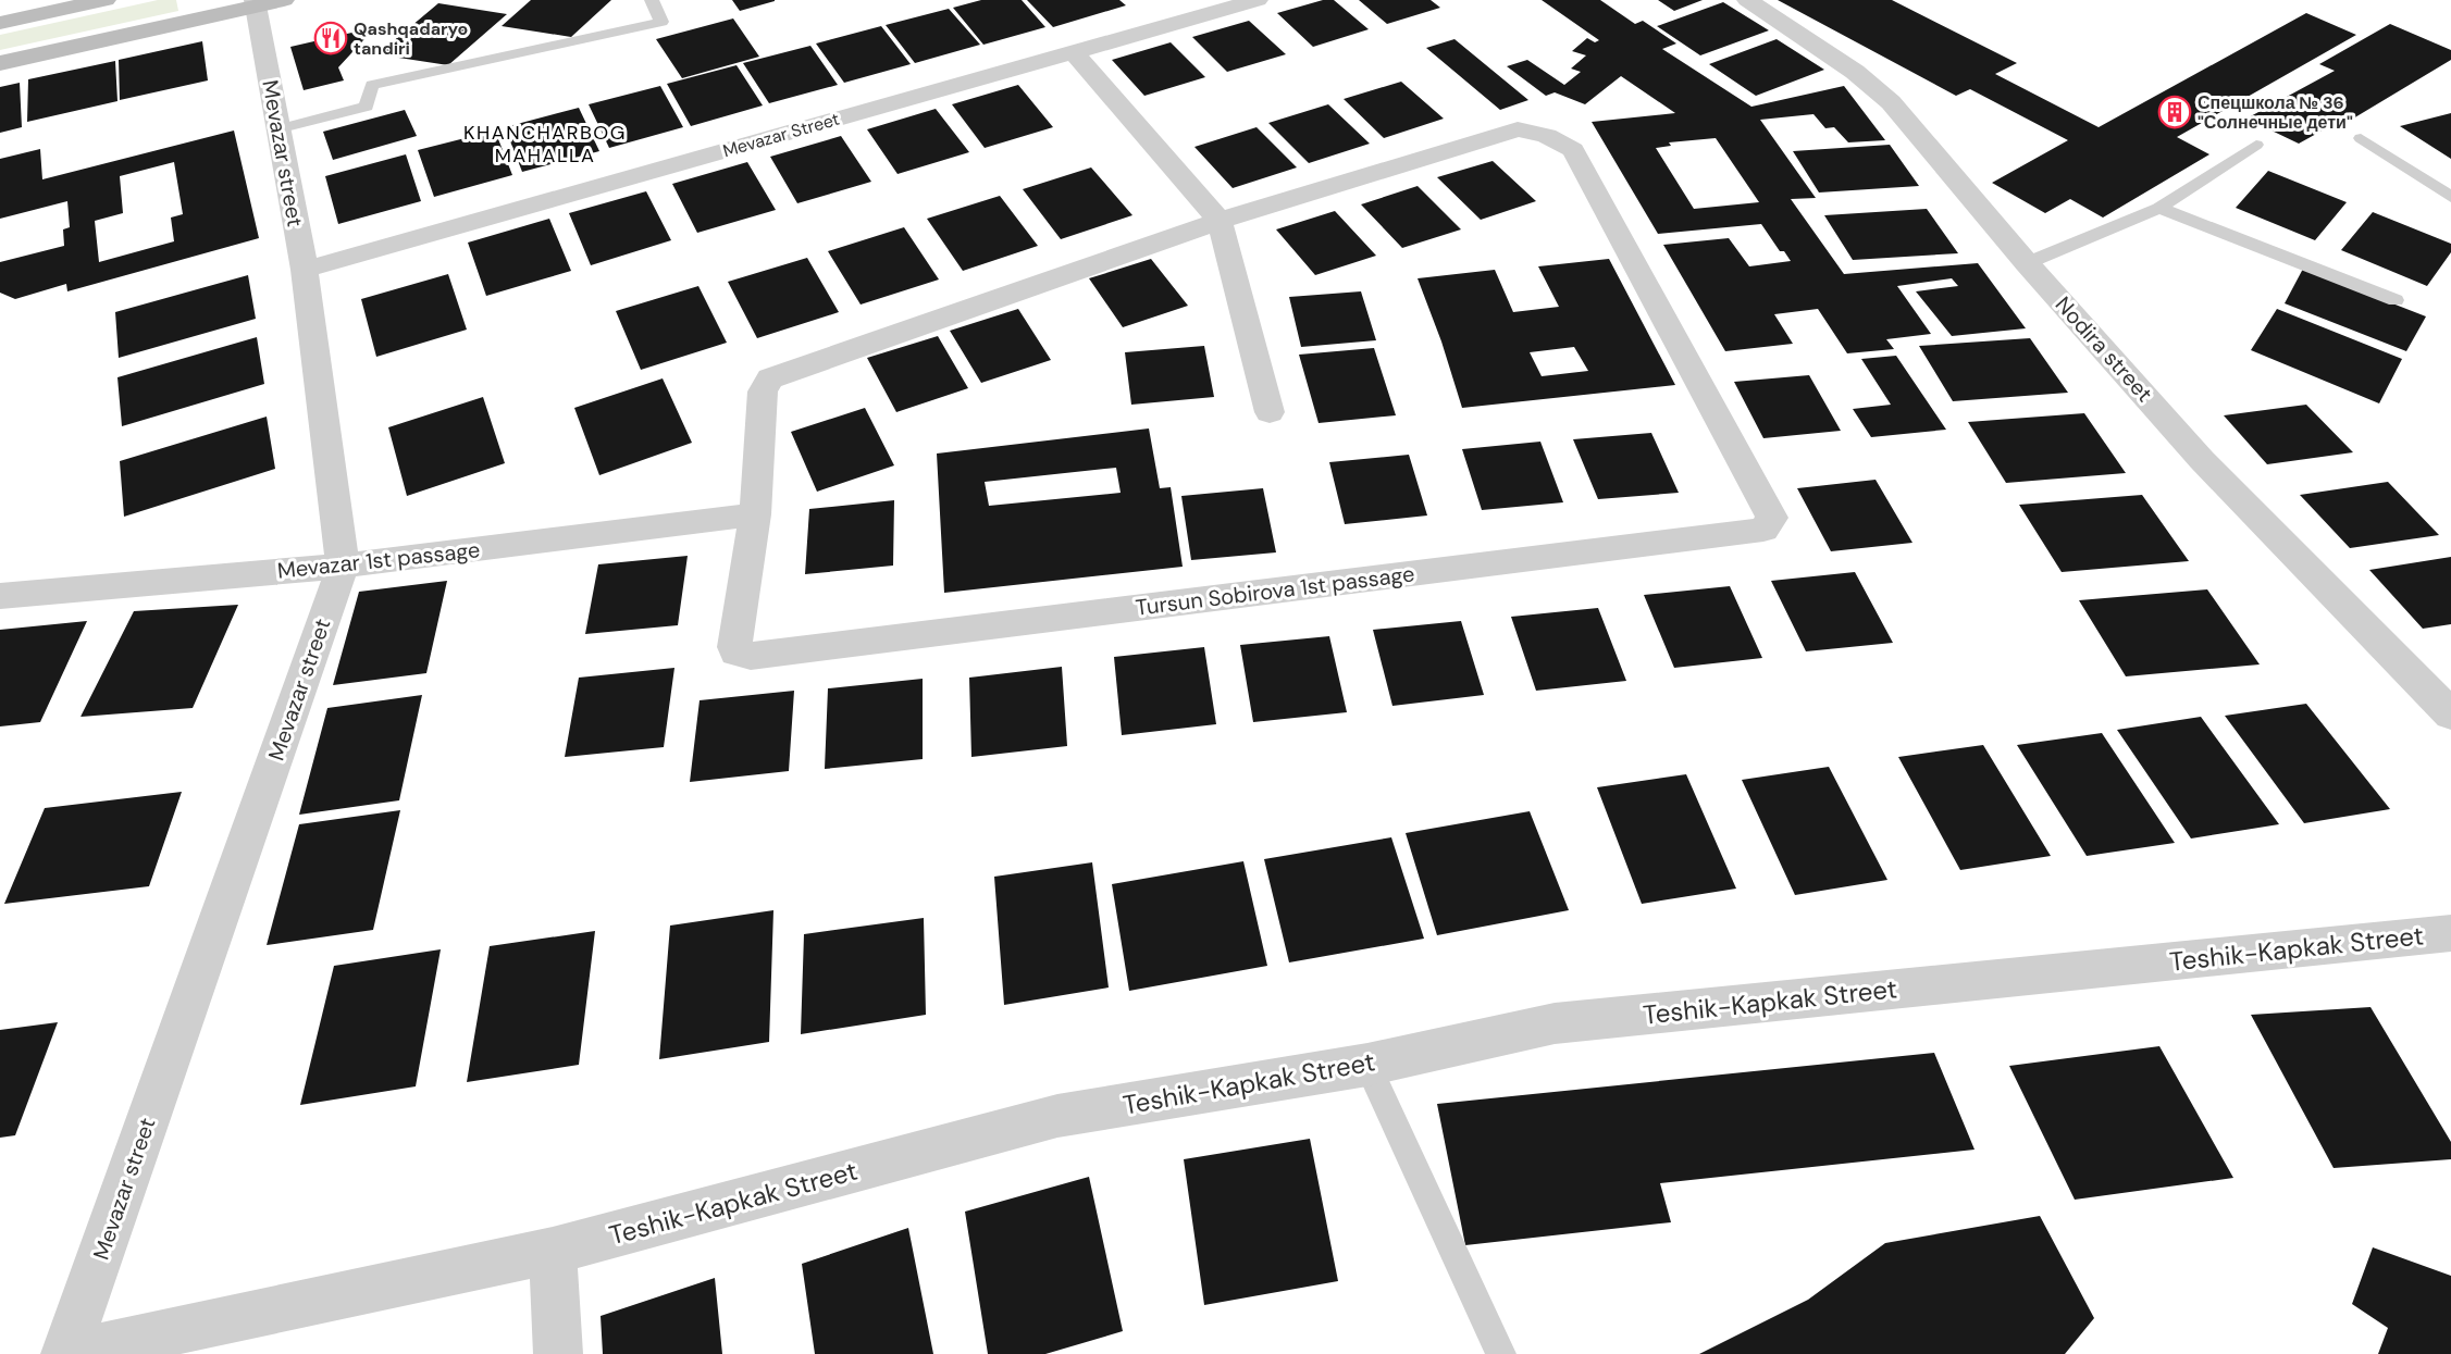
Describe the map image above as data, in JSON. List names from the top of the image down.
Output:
{
  "streets": {
    "street": [
      "Mevazar Street",
      "Mevazаr street",
      "Nodira street",
      "Mevazаr 1st passage",
      "Tursun Sobirova 1st passage",
      "Teshik-Kapkak Street"
    ]
  },
  "crossings": [
    ["Mevazar Street", "Mevazаr street"],
    ["Mevazаr street", "Mevazаr 1st passage"],
    ["Mevazаr street", "Teshik-Kapkak Street"],
    ["Mevazаr 1st passage", "Tursun Sobirova 1st passage"]
  ],
  "districts": ["KHANCHARBOG MAHALLA"],
  "places": {
    "restaurant": ["Qashqadaryo tandiri"],
    "building": ["Спецшкола № 36 \"Солнечные дети\""]
  }
}
